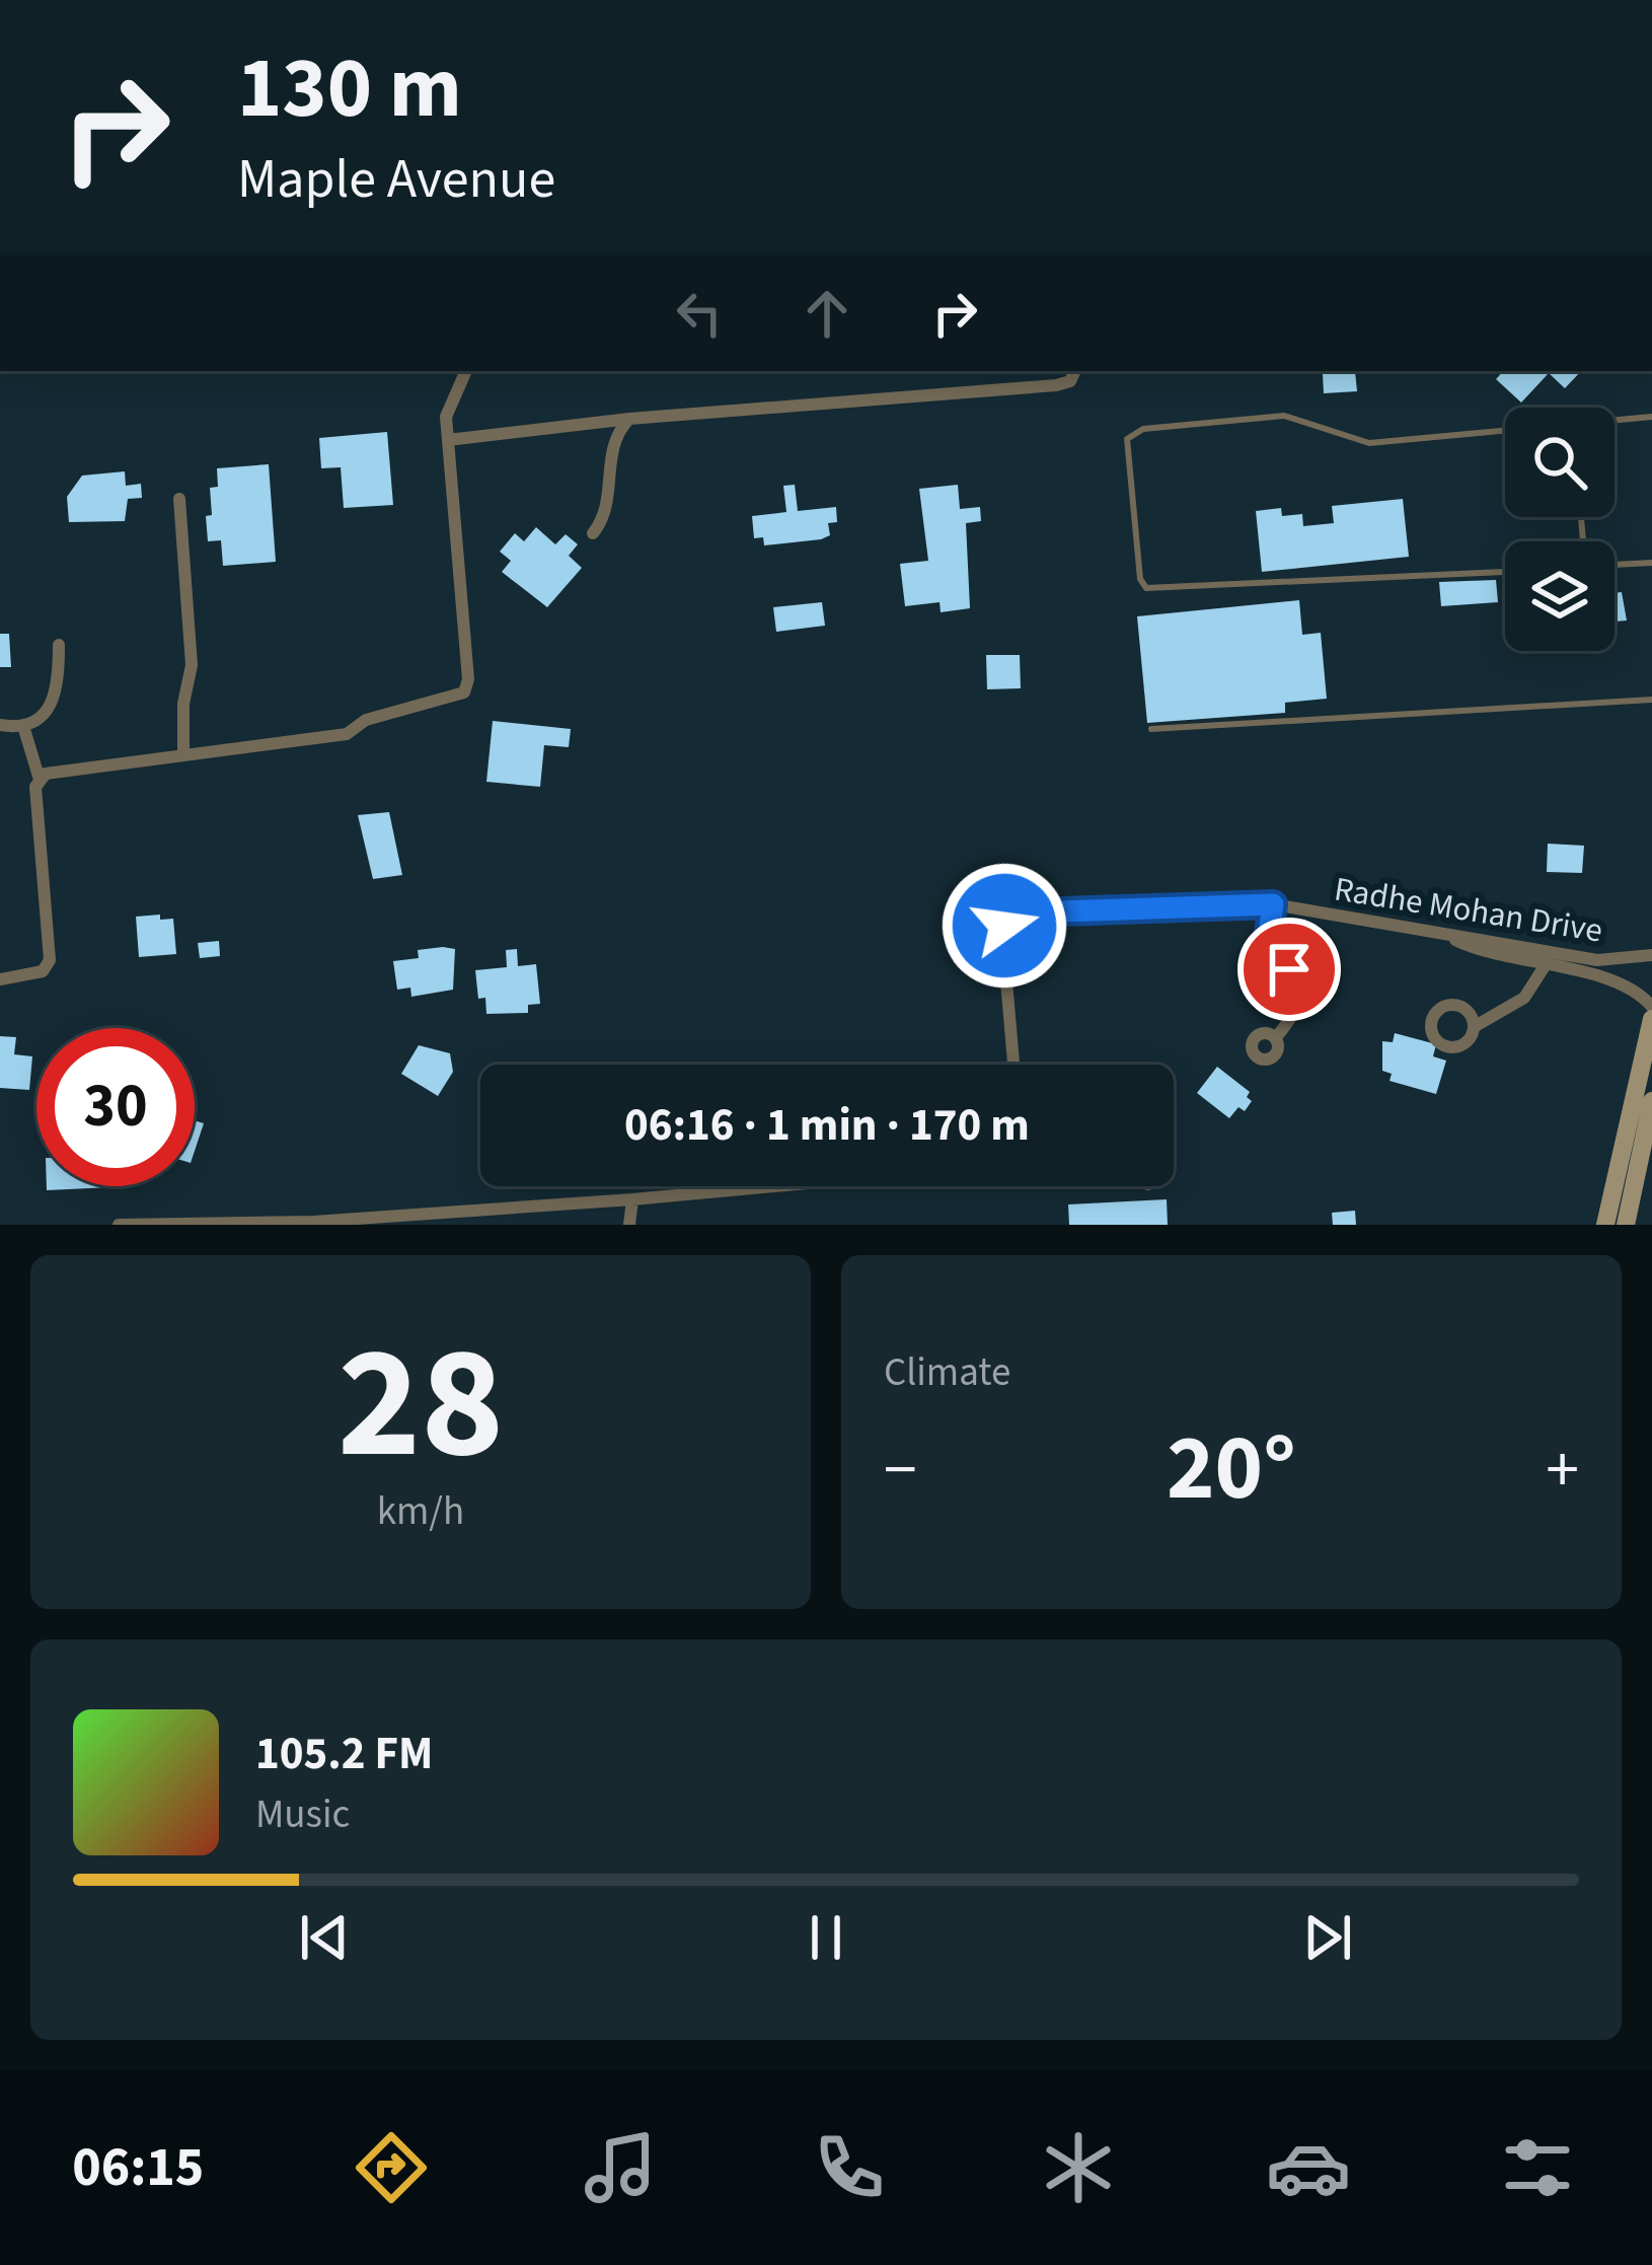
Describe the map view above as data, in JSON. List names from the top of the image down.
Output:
{
  "streets": {
    "street": ["Radhe Mohan Drive"]
  },
  "page": {
    "turn": ["130 m", "Maple Avenue"],
    "limit": "30",
    "trip": "06:16 · 1 min · 170 m",
    "tile": [
      ["28", "km/h"],
      "Climate"
    ],
    "heat": ["−", "20°", "+"],
    "song": ["105.2 FM", "Music"],
    "tabs": "06:15"
  }
}
